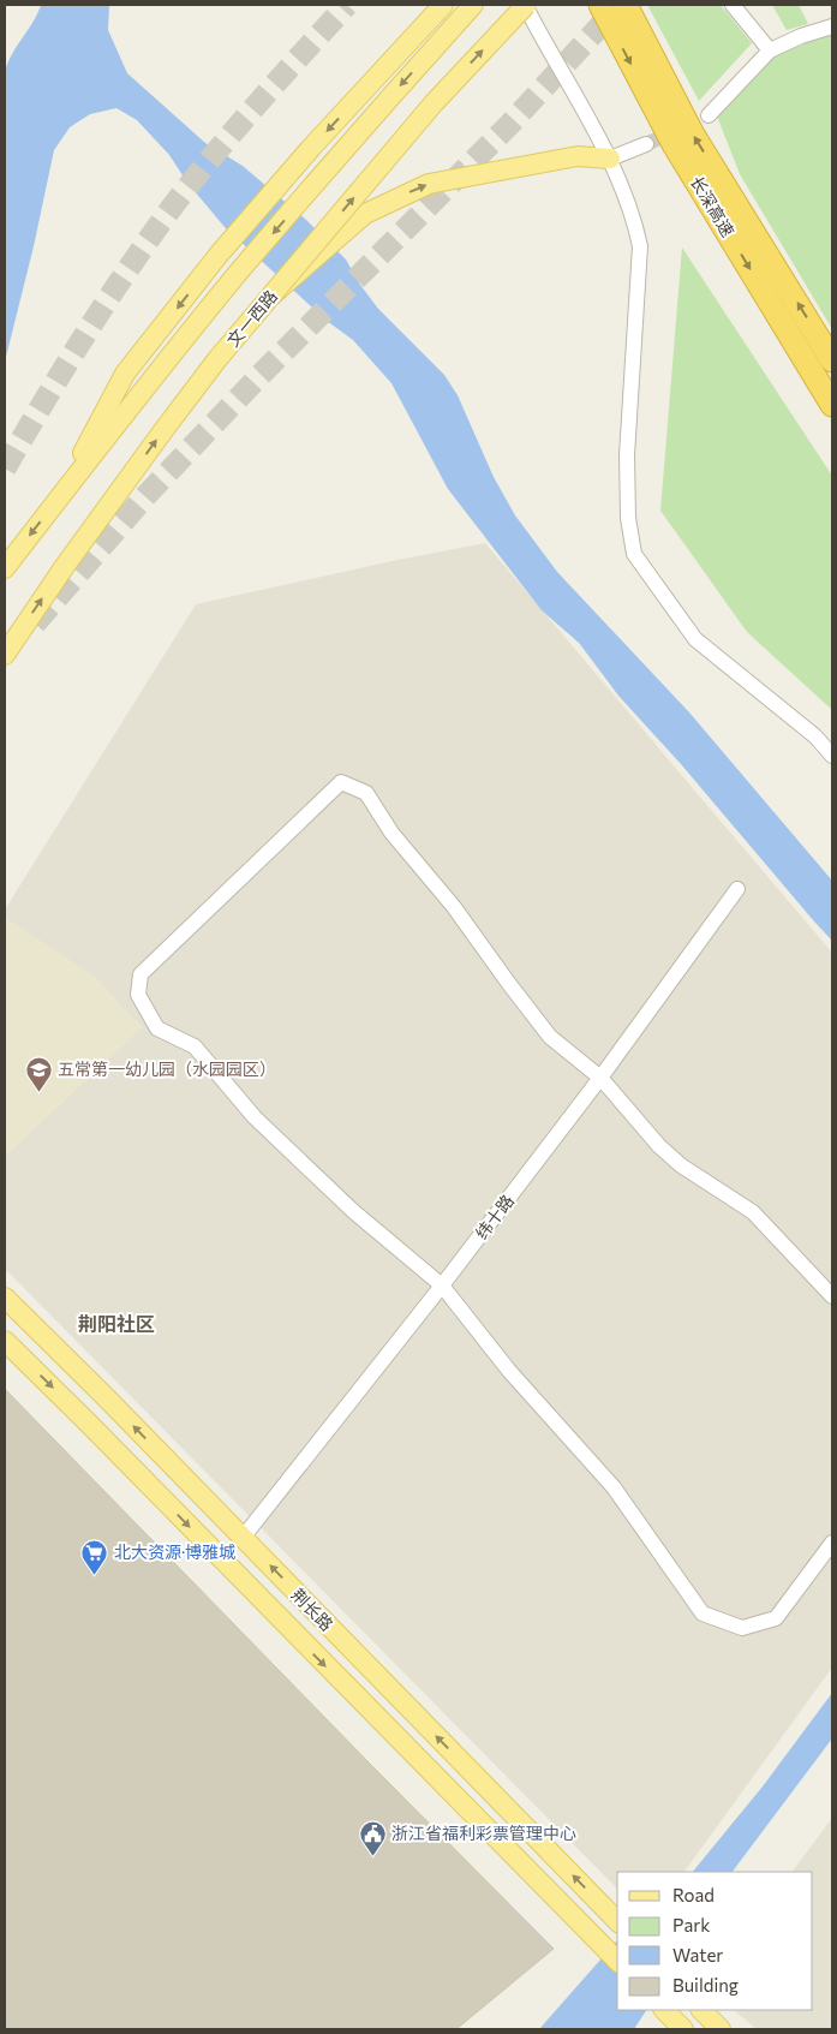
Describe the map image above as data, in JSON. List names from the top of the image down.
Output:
{
  "streets": {
    "highway": ["长深高速"],
    "main road": ["文一西路", "荆长路"],
    "street": ["纬十路"]
  },
  "crossings": [
    ["纬十路", "荆长路"]
  ],
  "districts": ["荆阳社区"],
  "places": {
    "school or university": ["五常第一幼儿园（水园园区）"],
    "supermarket": ["北大资源·博雅城"],
    "public building": ["浙江省福利彩票管理中心"]
  },
  "legend": [
    "Road",
    "Park",
    "Water",
    "Building"
  ]
}
